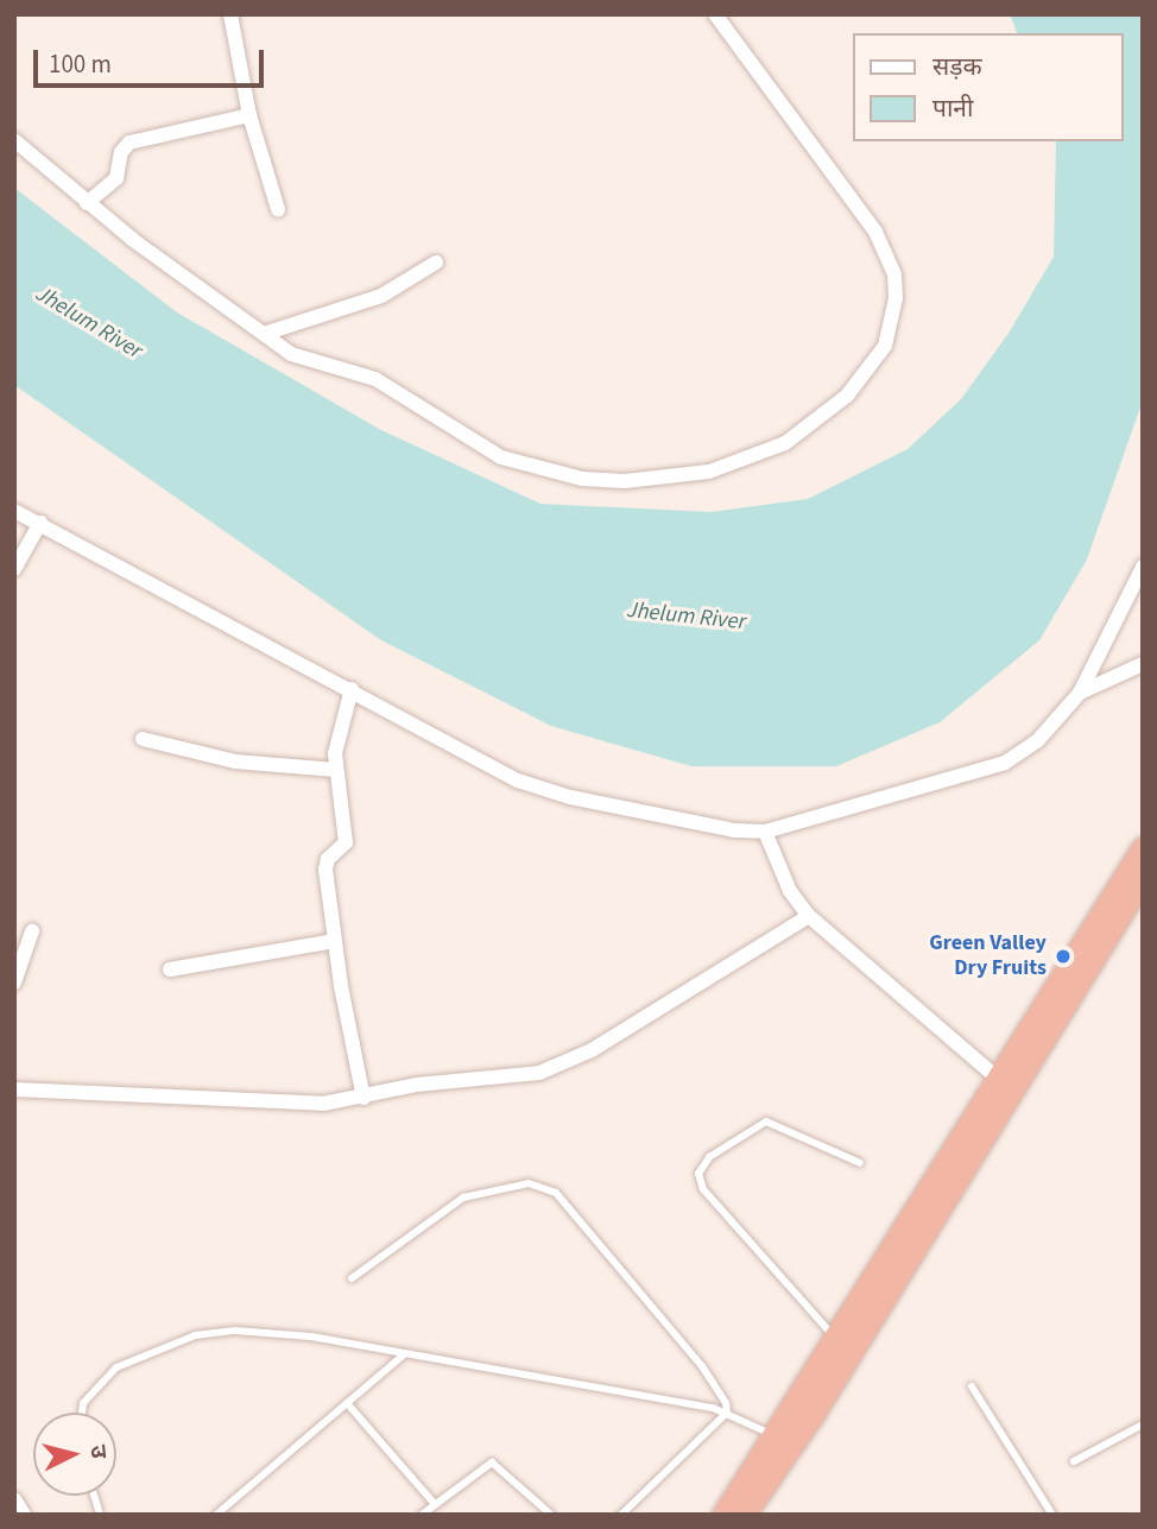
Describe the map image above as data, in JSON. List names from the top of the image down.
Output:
{
  "water": ["Jhelum River"],
  "places": ["Green Valley Dry Fruits"],
  "legend": ["सड़क", "पानी"],
  "scale_bar": "100 m",
  "north": "right"
}
